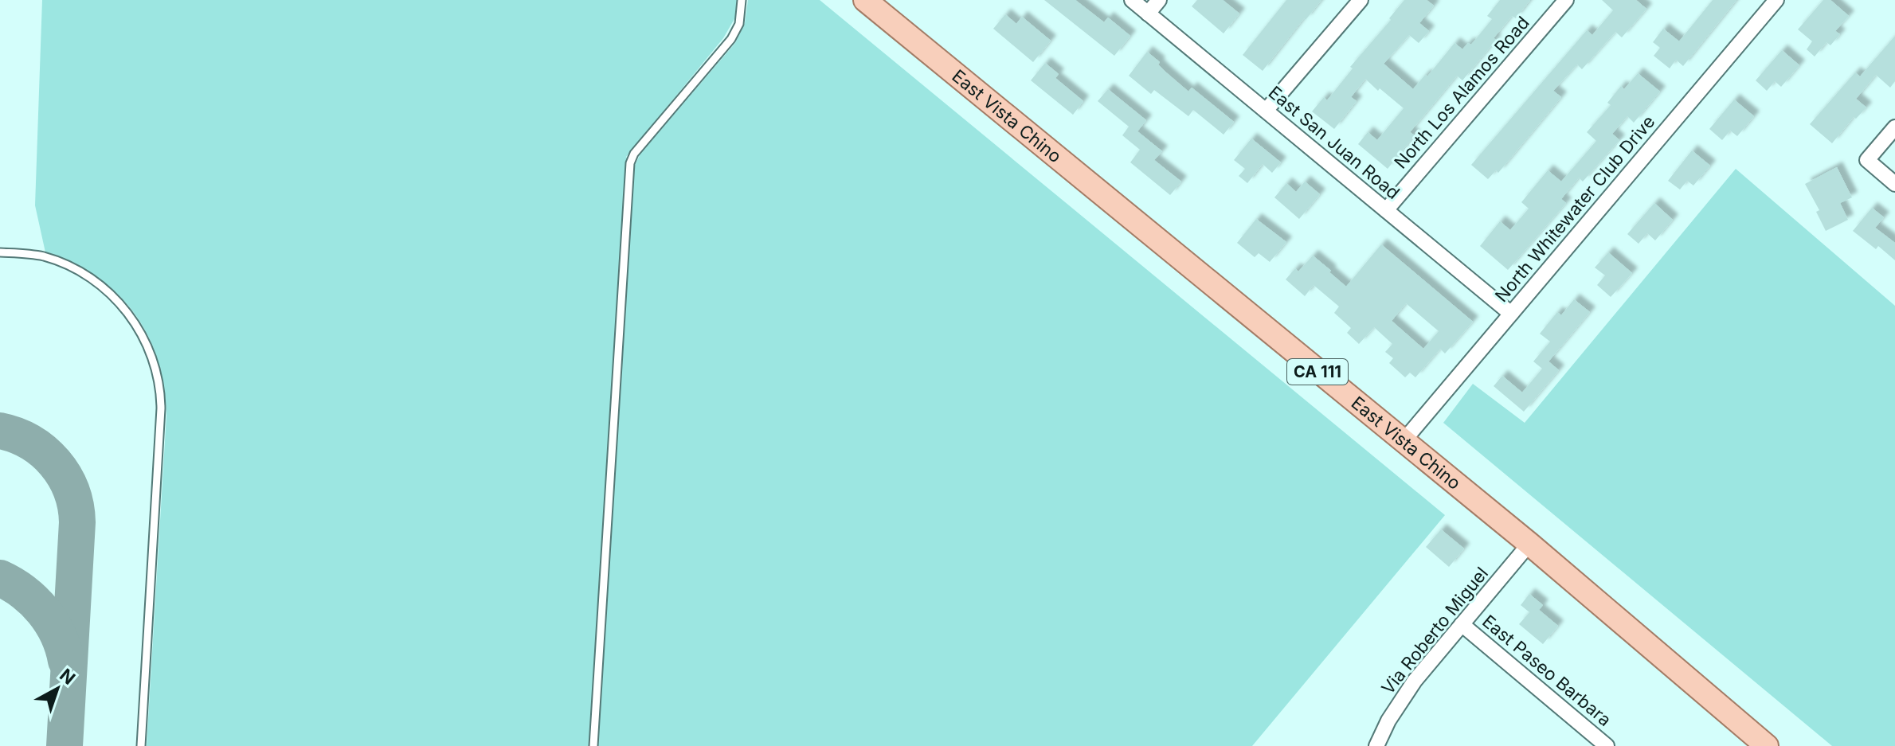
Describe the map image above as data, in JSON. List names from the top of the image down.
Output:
{
  "streets": {
    "main road": ["East Vista Chino", "CA 111"],
    "street": [
      "North Los Alamos Road",
      "East San Juan Road",
      "North Whitewater Club Drive",
      "Via Roberto Miguel",
      "East Paseo Barbara"
    ]
  },
  "crossings": [
    ["North Los Alamos Road", "East San Juan Road"],
    ["East Vista Chino", "North Whitewater Club Drive"],
    ["East Vista Chino", "Via Roberto Miguel"],
    ["East San Juan Road", "North Whitewater Club Drive"],
    ["Via Roberto Miguel", "East Paseo Barbara"]
  ],
  "north": "top right"
}
